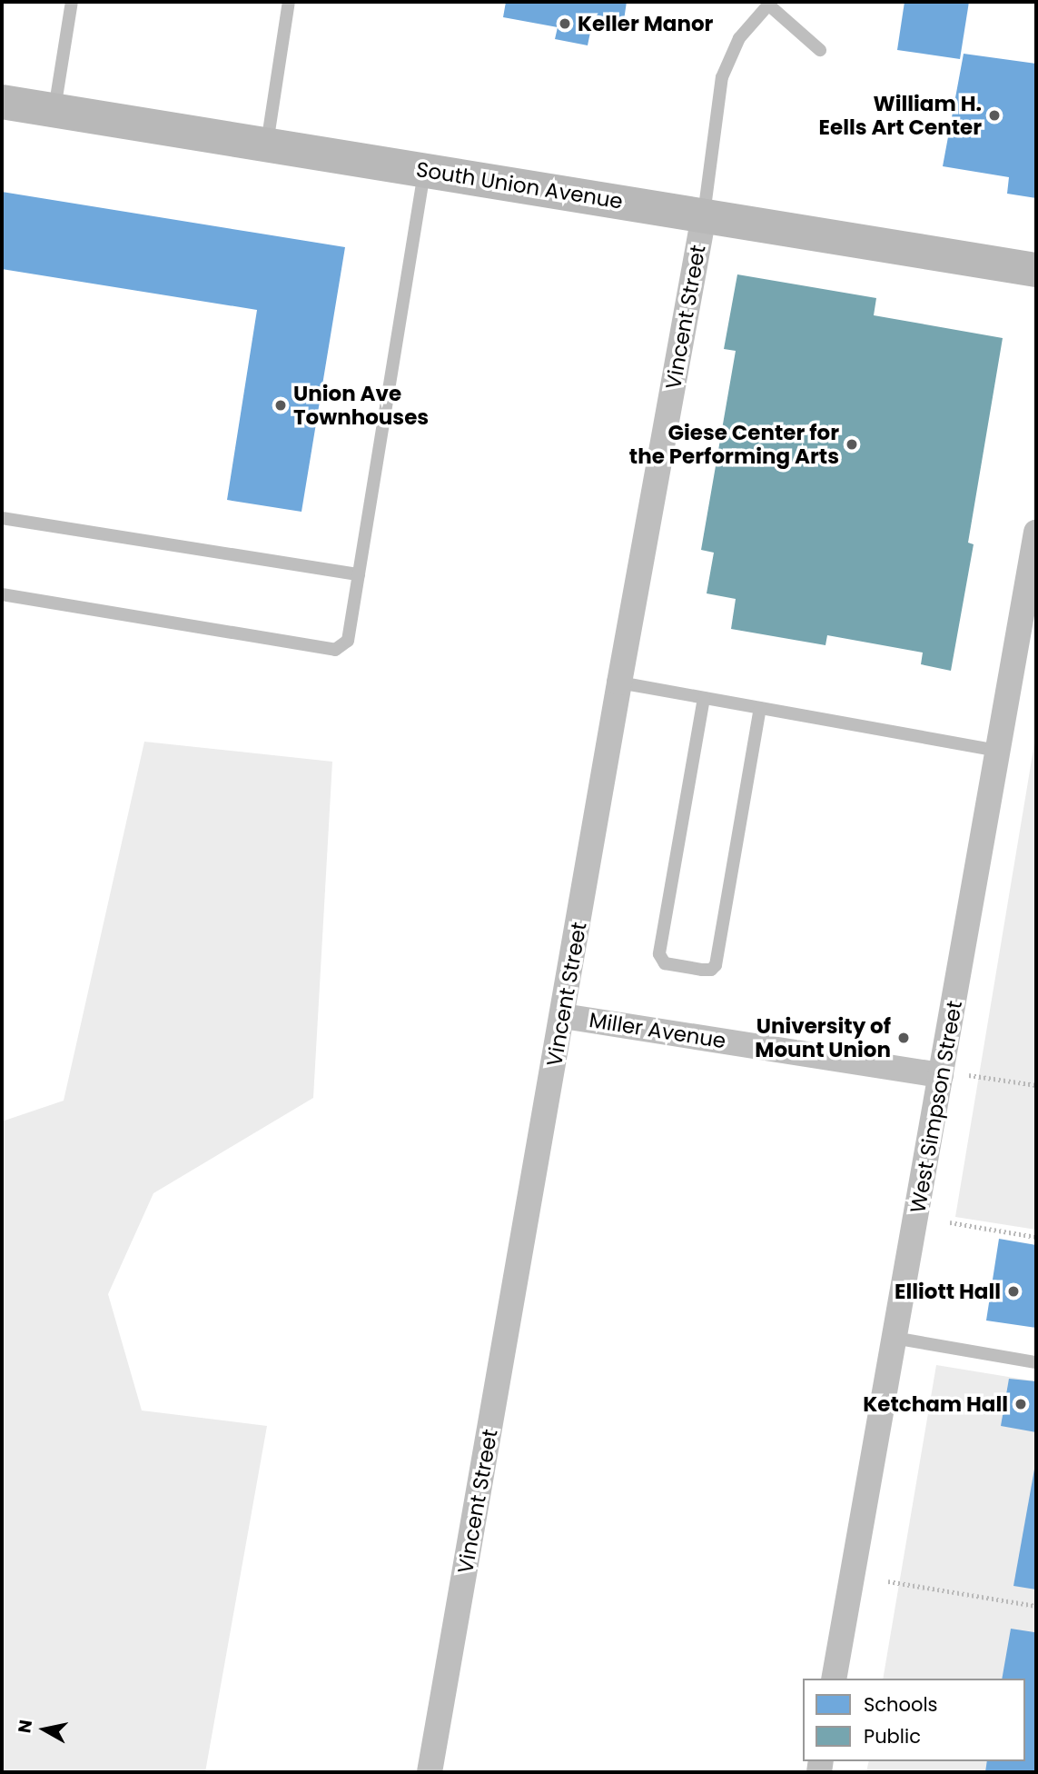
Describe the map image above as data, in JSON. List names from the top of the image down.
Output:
{
  "streets": {
    "main road": ["South Union Avenue"],
    "street": ["Vincent Street", "Miller Avenue", "West Simpson Street"]
  },
  "crossings": [
    ["South Union Avenue", "Vincent Street"],
    ["Vincent Street", "Miller Avenue"],
    ["Miller Avenue", "West Simpson Street"]
  ],
  "places": [
    "Keller Manor",
    "William H. Eells Art Center",
    "Union Ave Townhouses",
    "Giese Center for the Performing Arts",
    "University of Mount Union",
    "Elliott Hall",
    "Ketcham Hall"
  ],
  "legend": ["Schools", "Public"],
  "north": "left"
}
